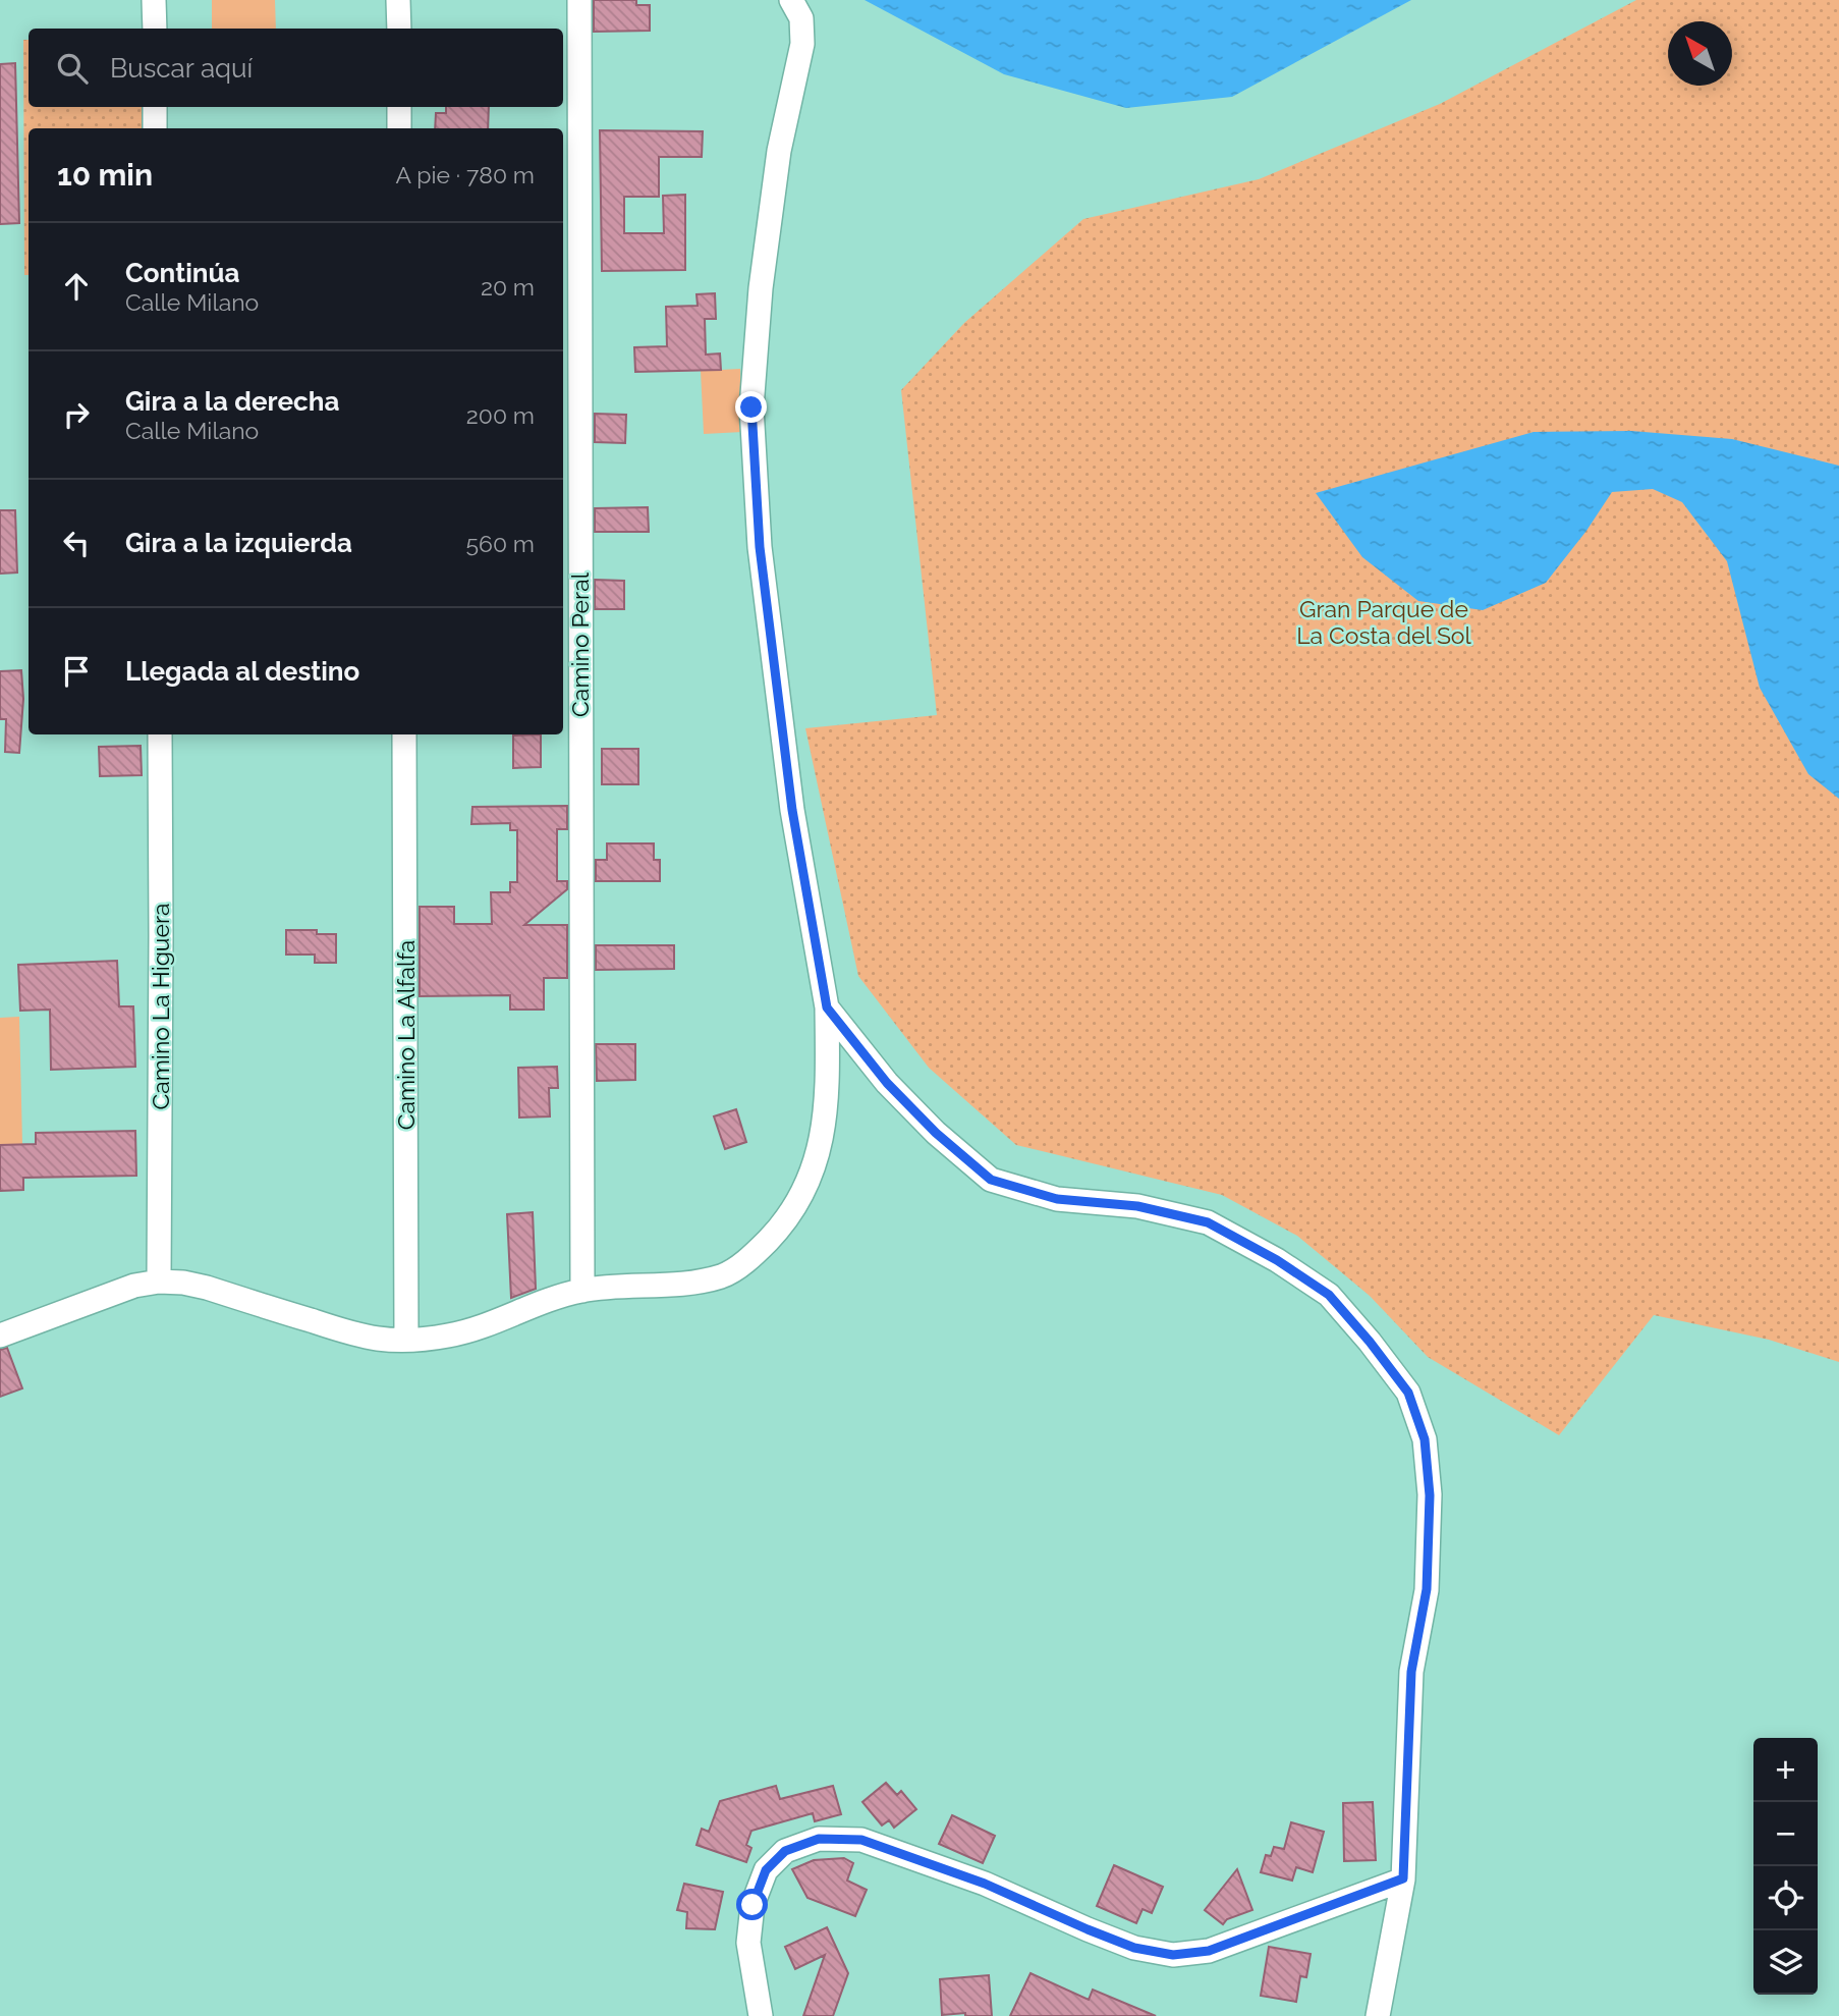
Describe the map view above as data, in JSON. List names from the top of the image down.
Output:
{
  "streets": {
    "street": ["Camino Peral", "Camino La Higuera", "Camino La Alfalfa"]
  },
  "parks": ["Gran Parque de La Costa del Sol"],
  "north": "top left",
  "page": {
    "search": "Buscar aquí",
    "heading": ["10 min", "A pie · 780 m"],
    "list": [
      ["Continúa", "Calle Milano", "20 m"],
      ["Gira a la derecha", "Calle Milano", "200 m"],
      ["Gira a la izquierda", "560 m"],
      "Llegada al destino"
    ],
    "map_buttons": ["+", "−"]
  }
}
